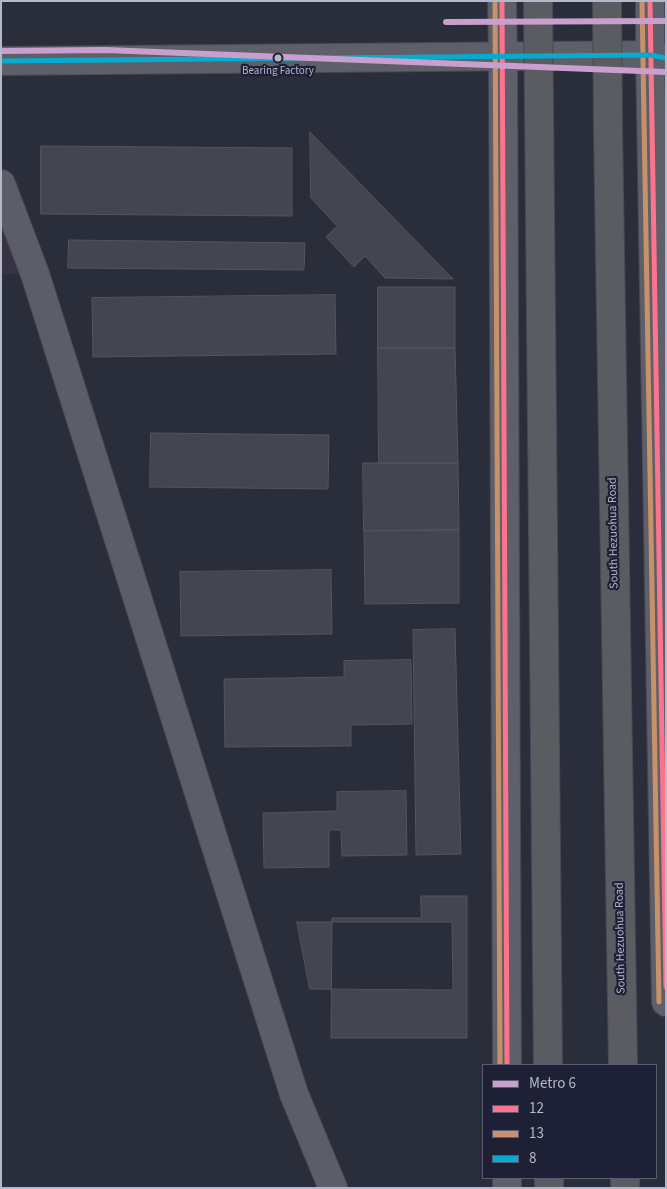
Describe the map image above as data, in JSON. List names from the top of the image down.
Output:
{
  "streets": {
    "highway": ["South Hezuohua Road"]
  },
  "places": ["Bearing Factory"],
  "lines": [
    "transit line 12",
    "transit line 13",
    "metro line 6",
    "transit line 8"
  ],
  "legend": [
    "Metro 6",
    "12",
    "13",
    "8"
  ]
}
